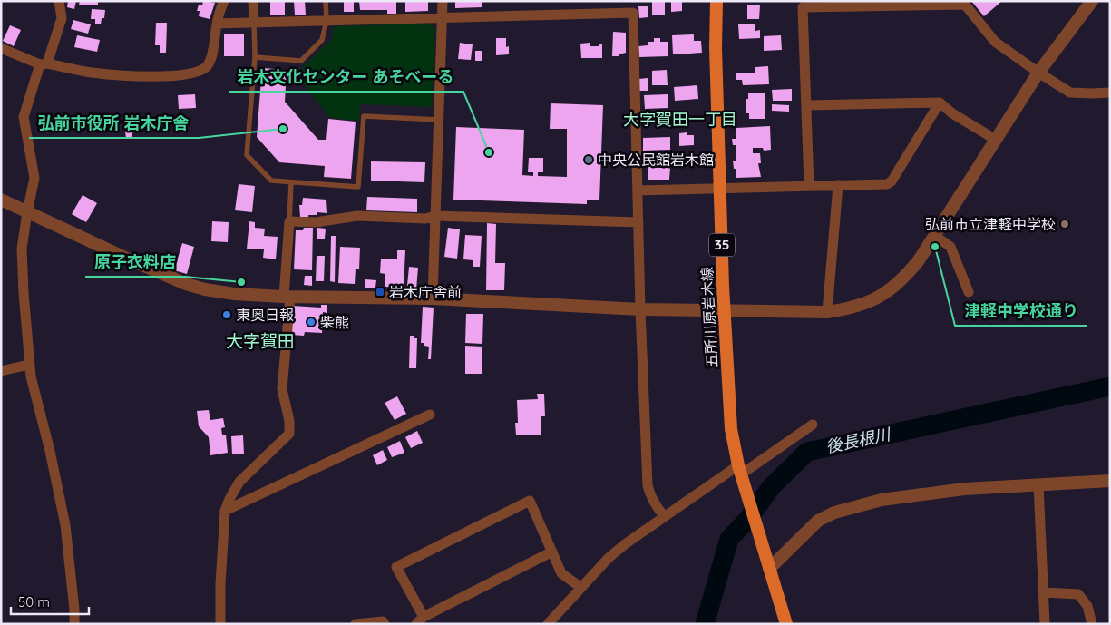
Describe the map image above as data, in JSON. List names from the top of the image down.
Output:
{
  "streets": {
    "main road": ["35", "五所川原岩木線"]
  },
  "districts": ["大字賀田一丁目", "大字賀田"],
  "water": ["後長根川"],
  "places": {
    "other": [
      "弘前市役所 岩木庁舎",
      "岩木文化センター あそべーる",
      "中央公民館岩木館",
      "弘前市立津軽中学校",
      "津軽中学校通り",
      "原子衣料店",
      "東奥日報",
      "柴熊"
    ],
    "transit": ["岩木庁舎前"]
  },
  "scale_bar": "50 m"
}
